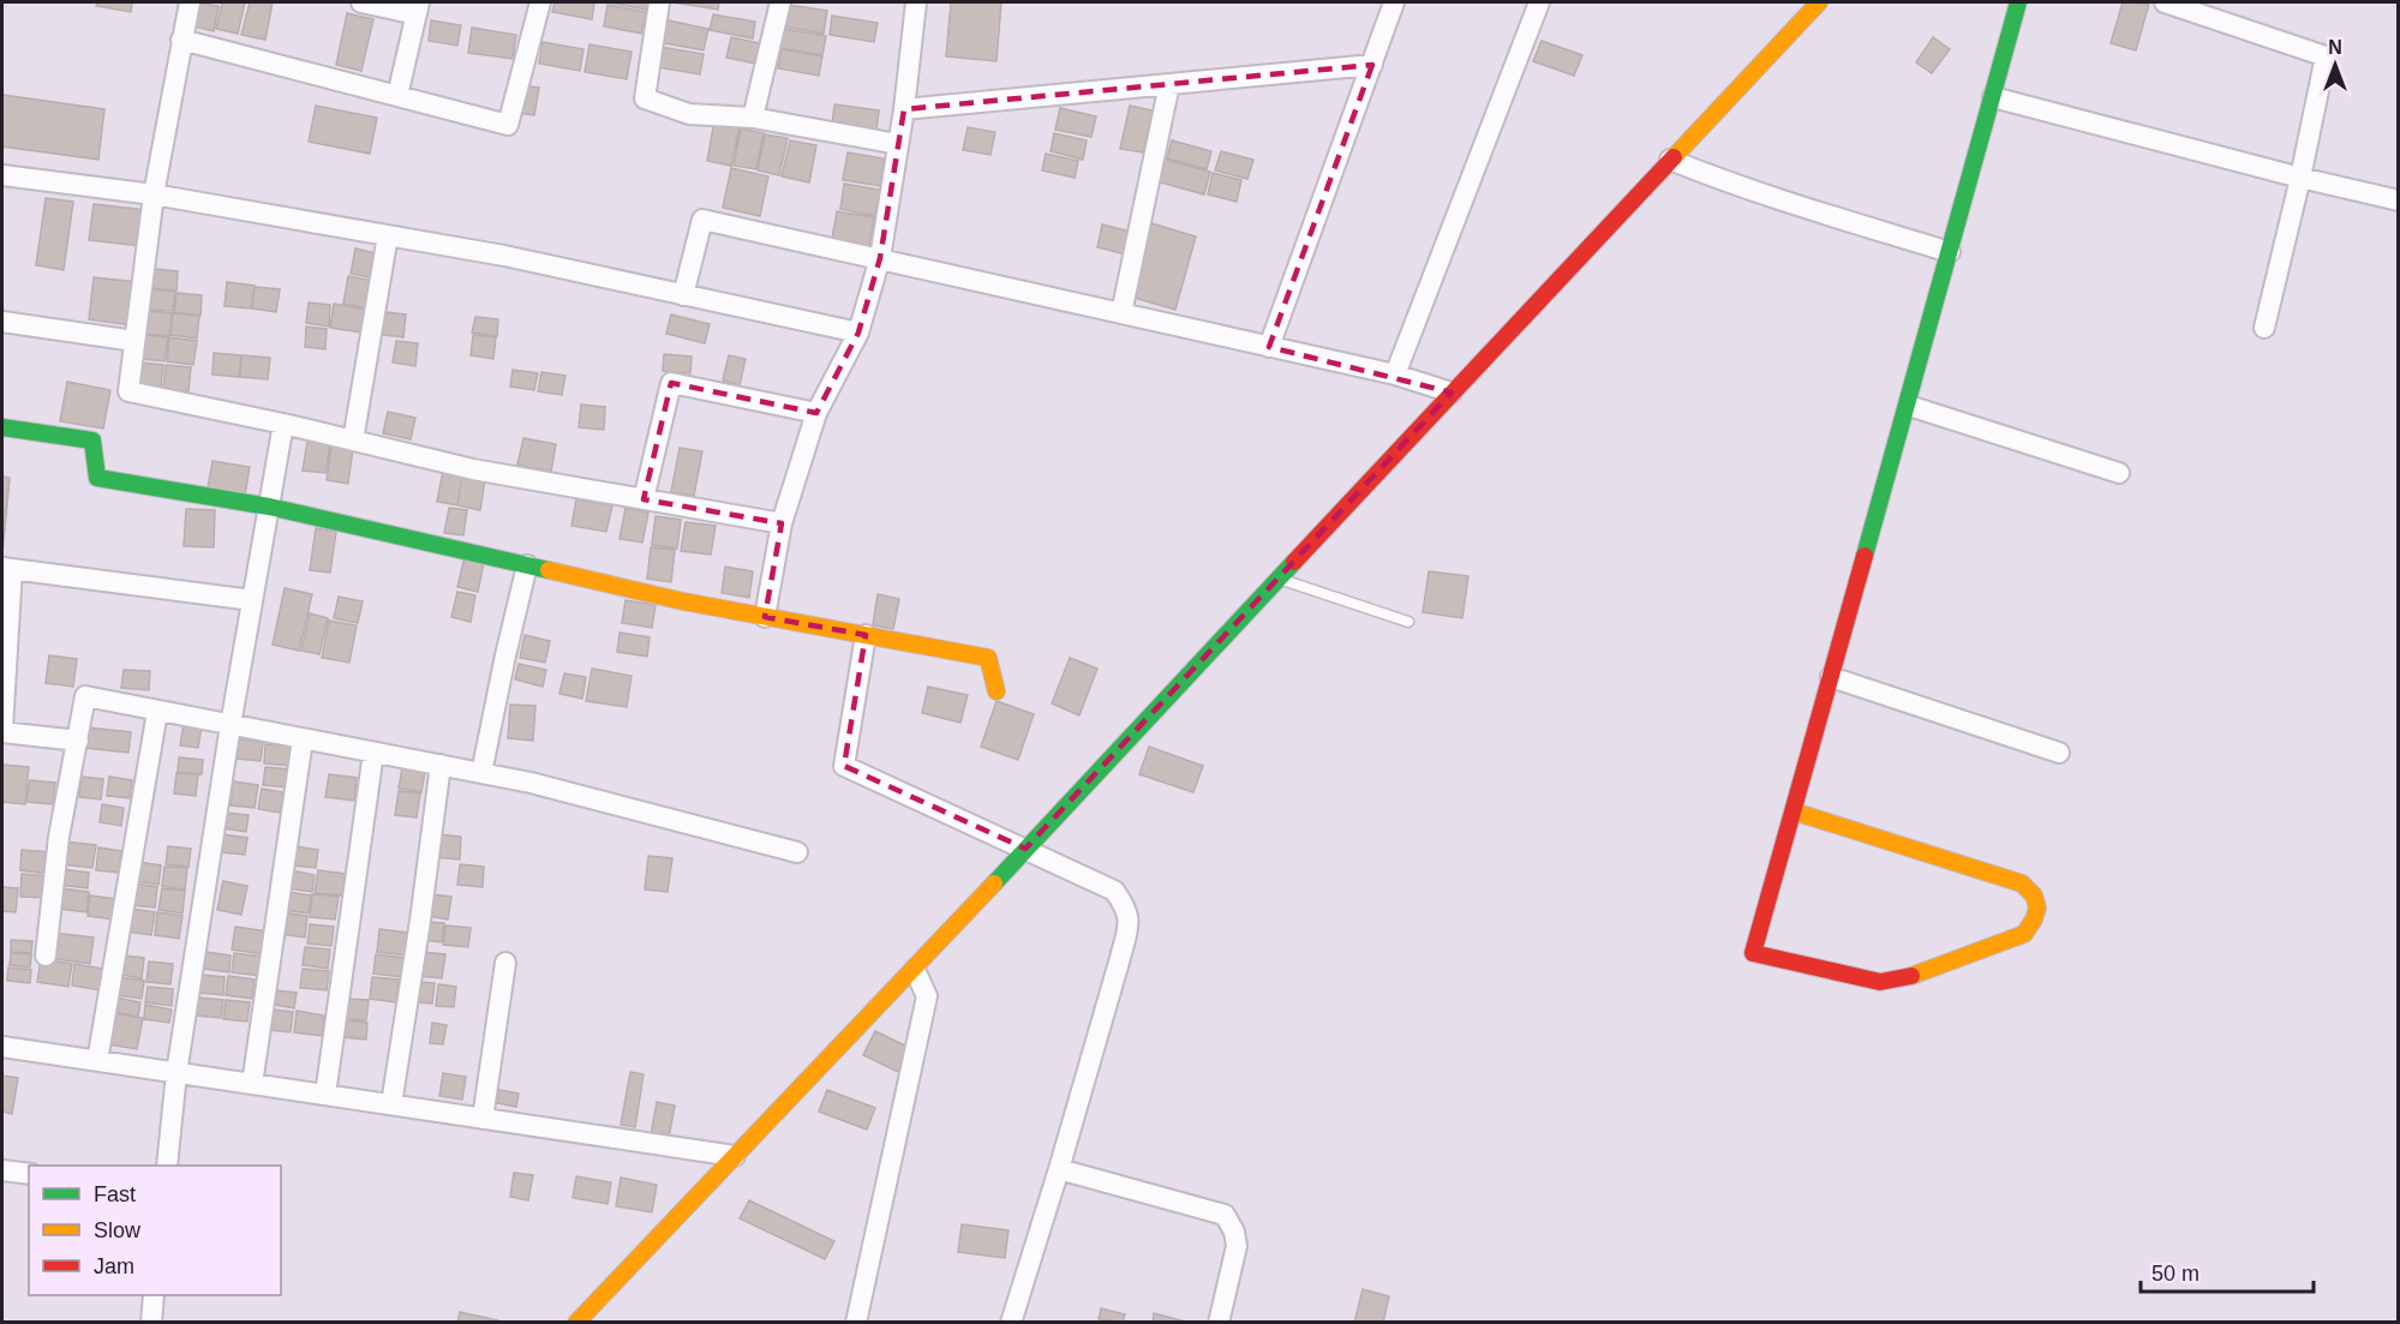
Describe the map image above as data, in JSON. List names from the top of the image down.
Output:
{
  "legend": ["Fast", "Slow", "Jam"],
  "scale_bar": "50 m",
  "north": "top"
}
